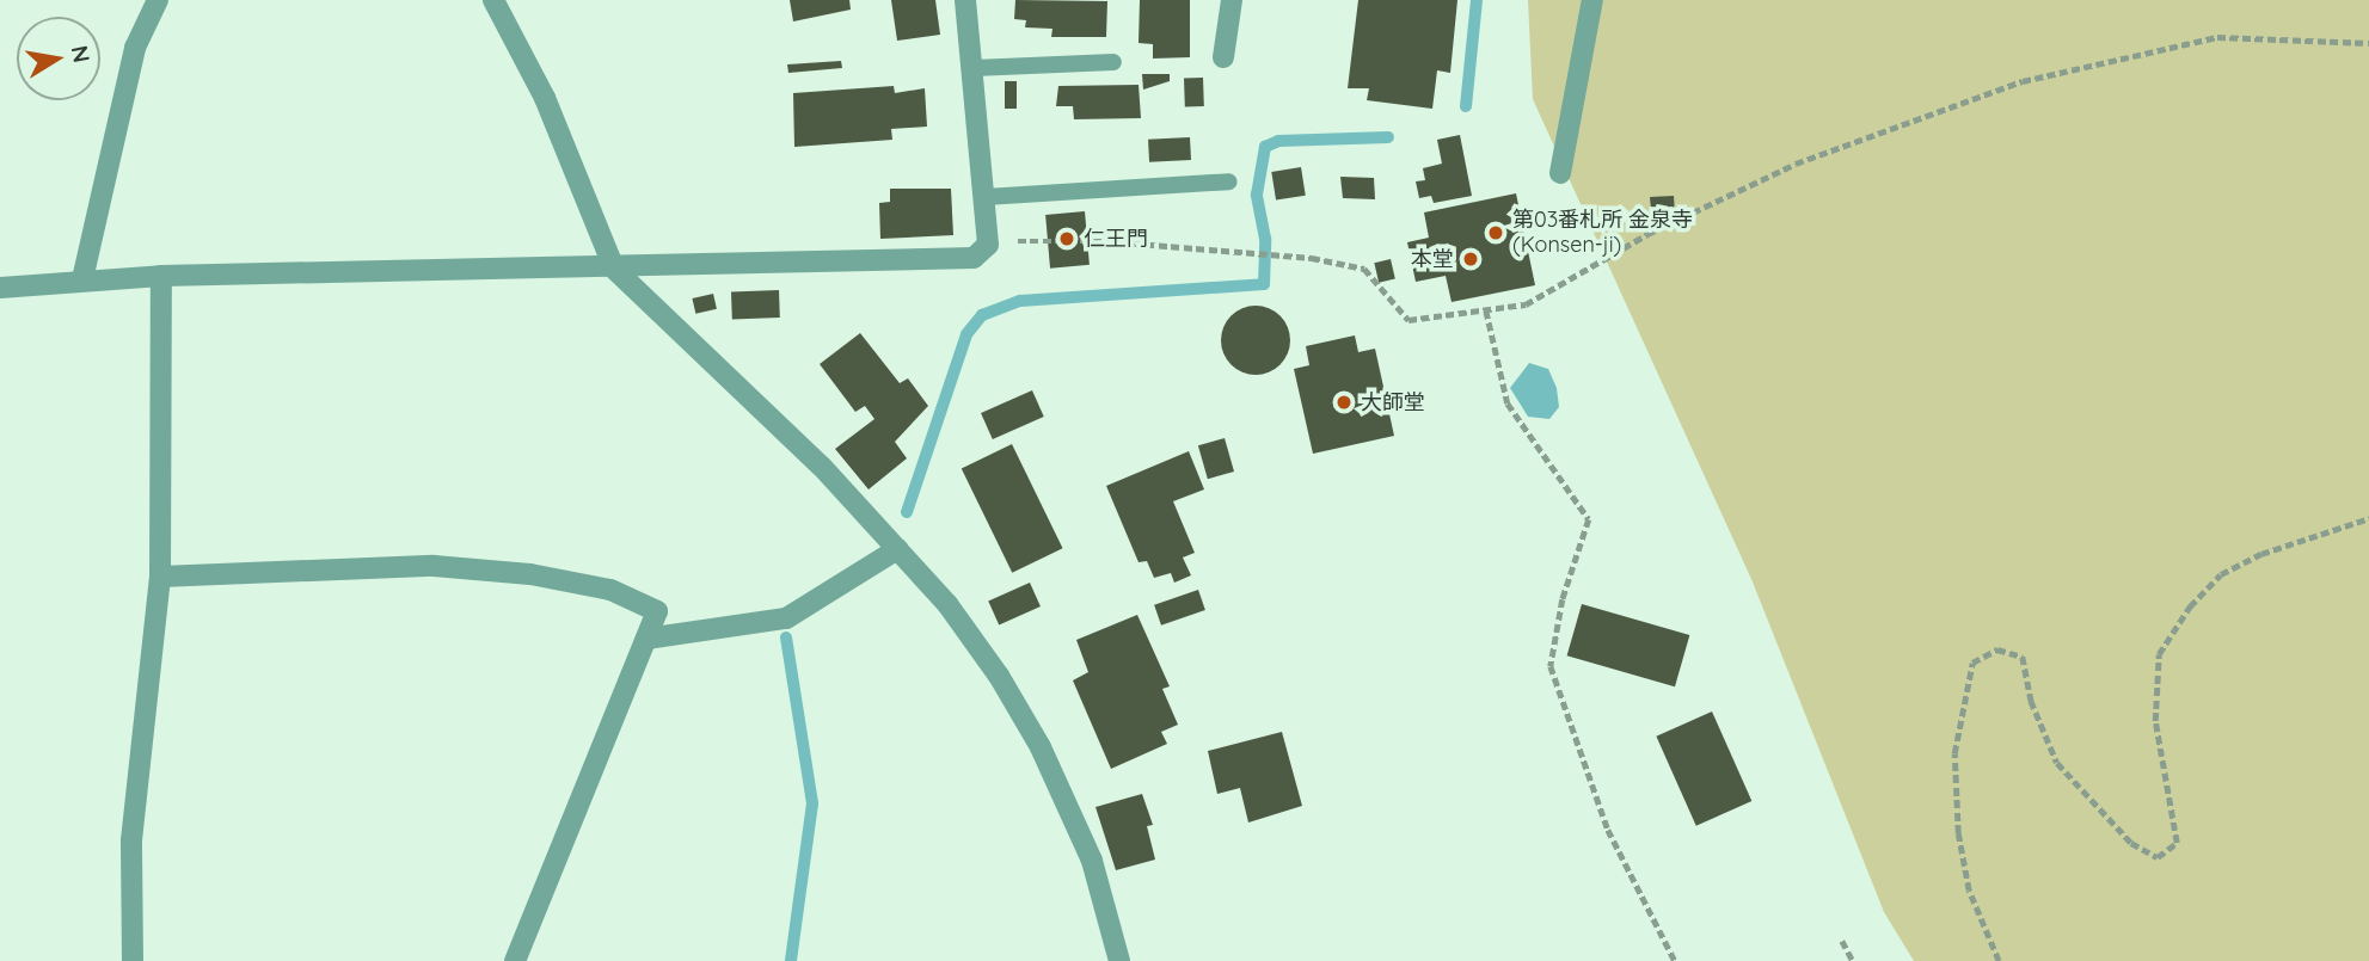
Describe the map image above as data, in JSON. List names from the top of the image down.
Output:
{
  "places": [
    "第03番札所 金泉寺 (Konsen-ji)",
    "仁王門",
    "本堂",
    "大師堂"
  ],
  "north": "right"
}
